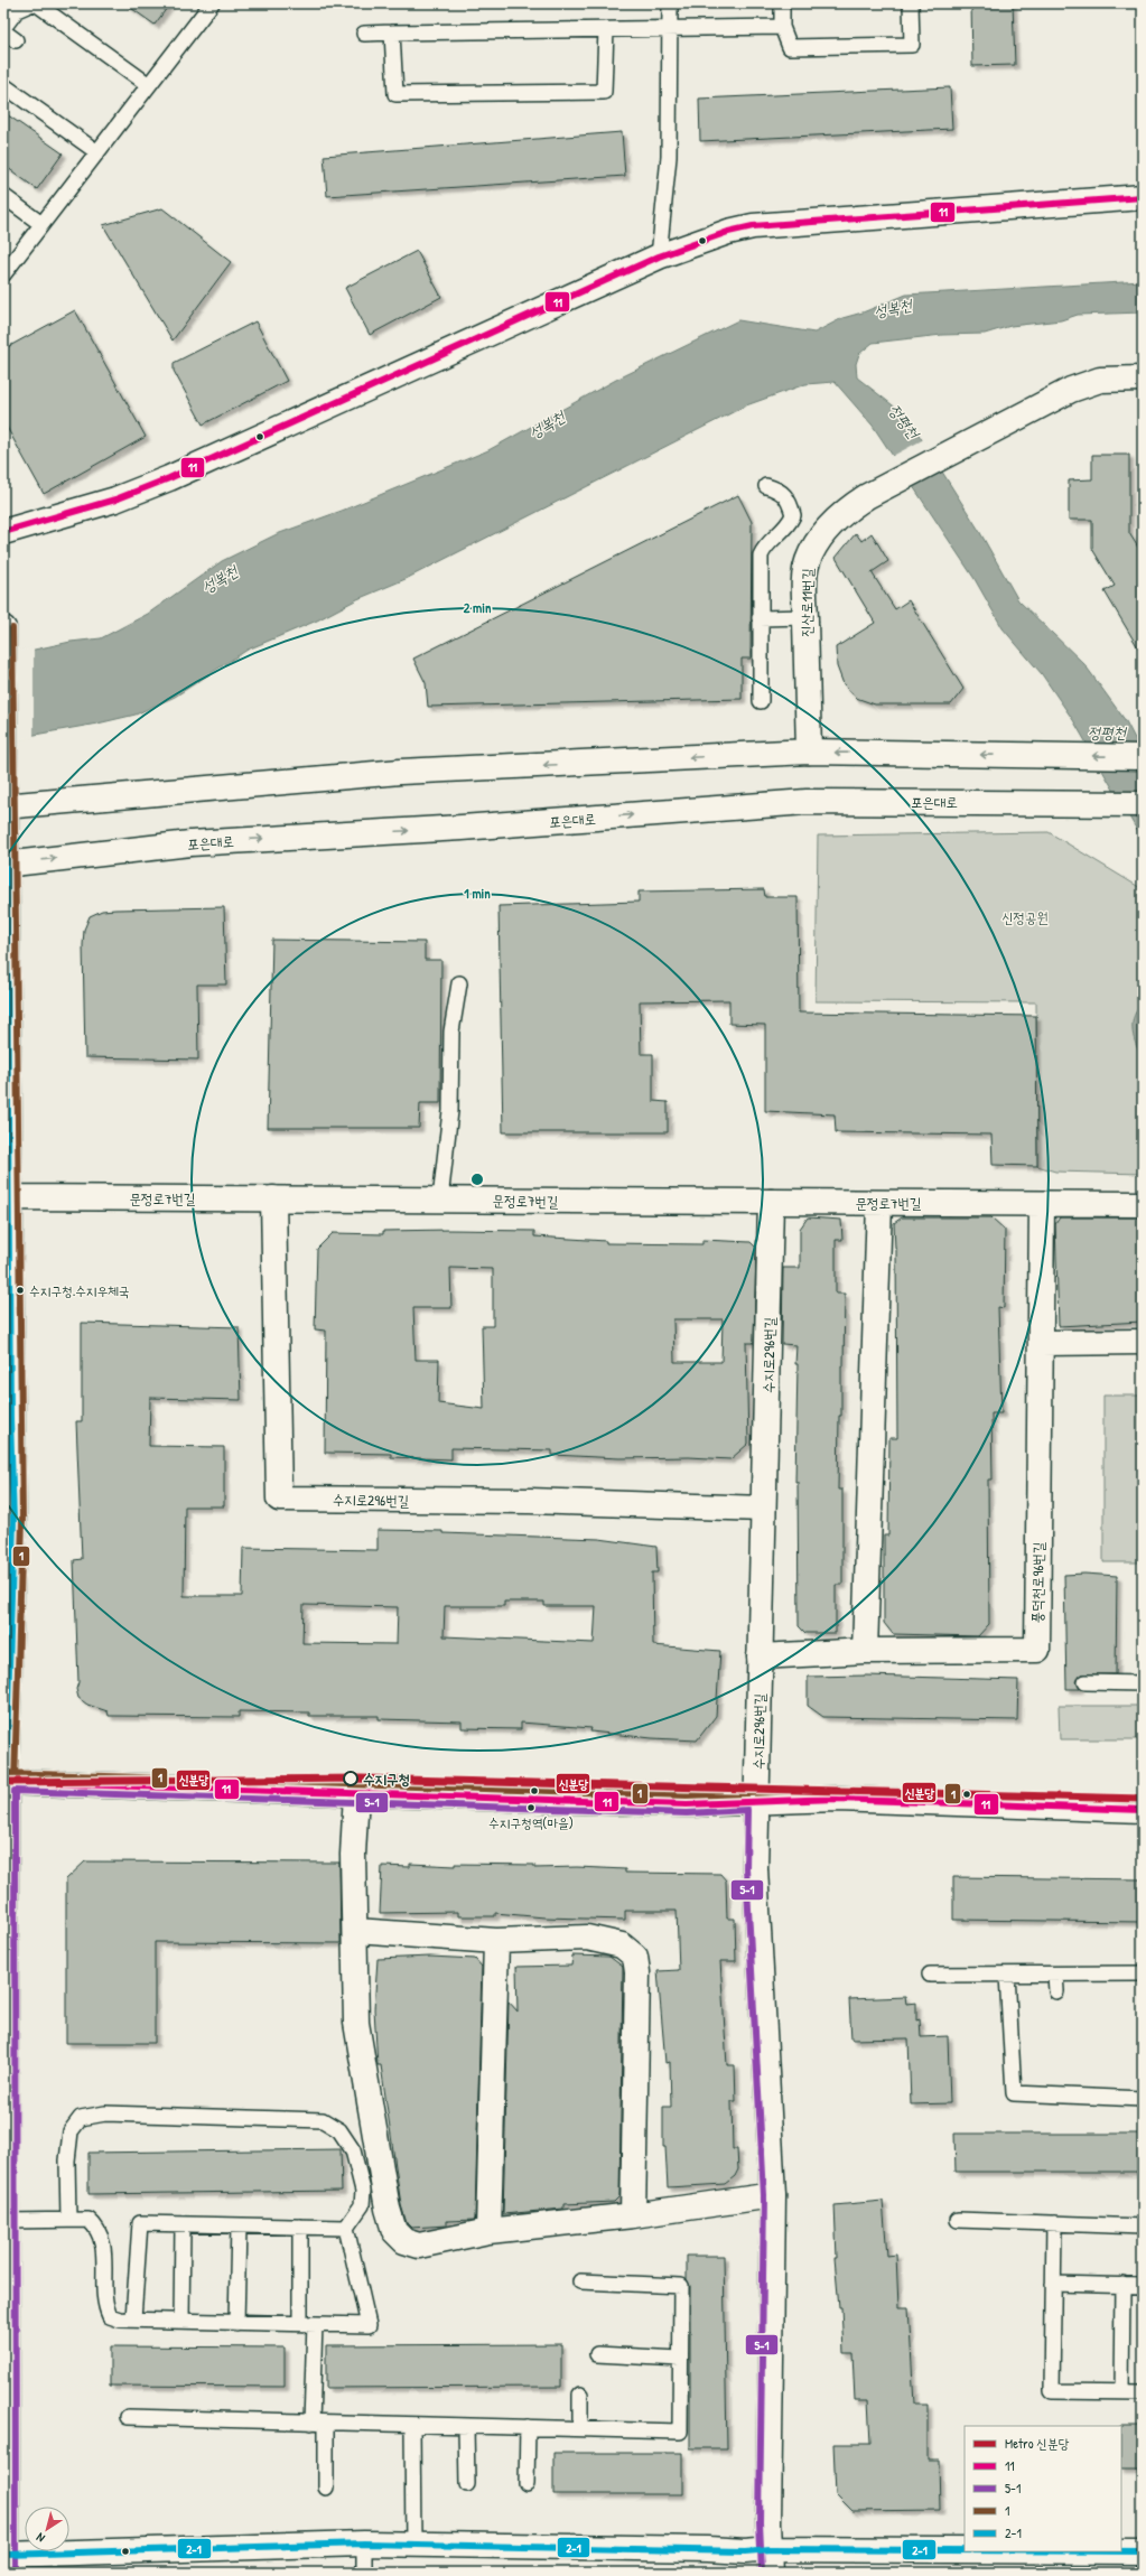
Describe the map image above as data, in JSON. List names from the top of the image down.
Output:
{
  "streets": {
    "street": [
      "진산로11번길",
      "포은대로",
      "문정로7번길",
      "수지로296번길",
      "풍덕천로96번길"
    ]
  },
  "crossings": [
    ["문정로7번길", "수지로296번길"],
    ["문정로7번길", "풍덕천로96번길"],
    ["수지로296번길", "풍덕천로96번길"]
  ],
  "water": ["성복천", "정평천"],
  "parks": ["신정공원"],
  "places": ["수지구청.수지우체국", "수지구청", "수지구청역(마을)"],
  "lines": [
    "transit line 11",
    "transit line 1",
    "transit line 2-1",
    "metro line 신분당",
    "transit line 5-1"
  ],
  "legend": [
    "Metro 신분당",
    "11",
    "5-1",
    "1",
    "2-1"
  ],
  "north": "bottom left",
  "rings": ["2 min", "1 min"]
}
